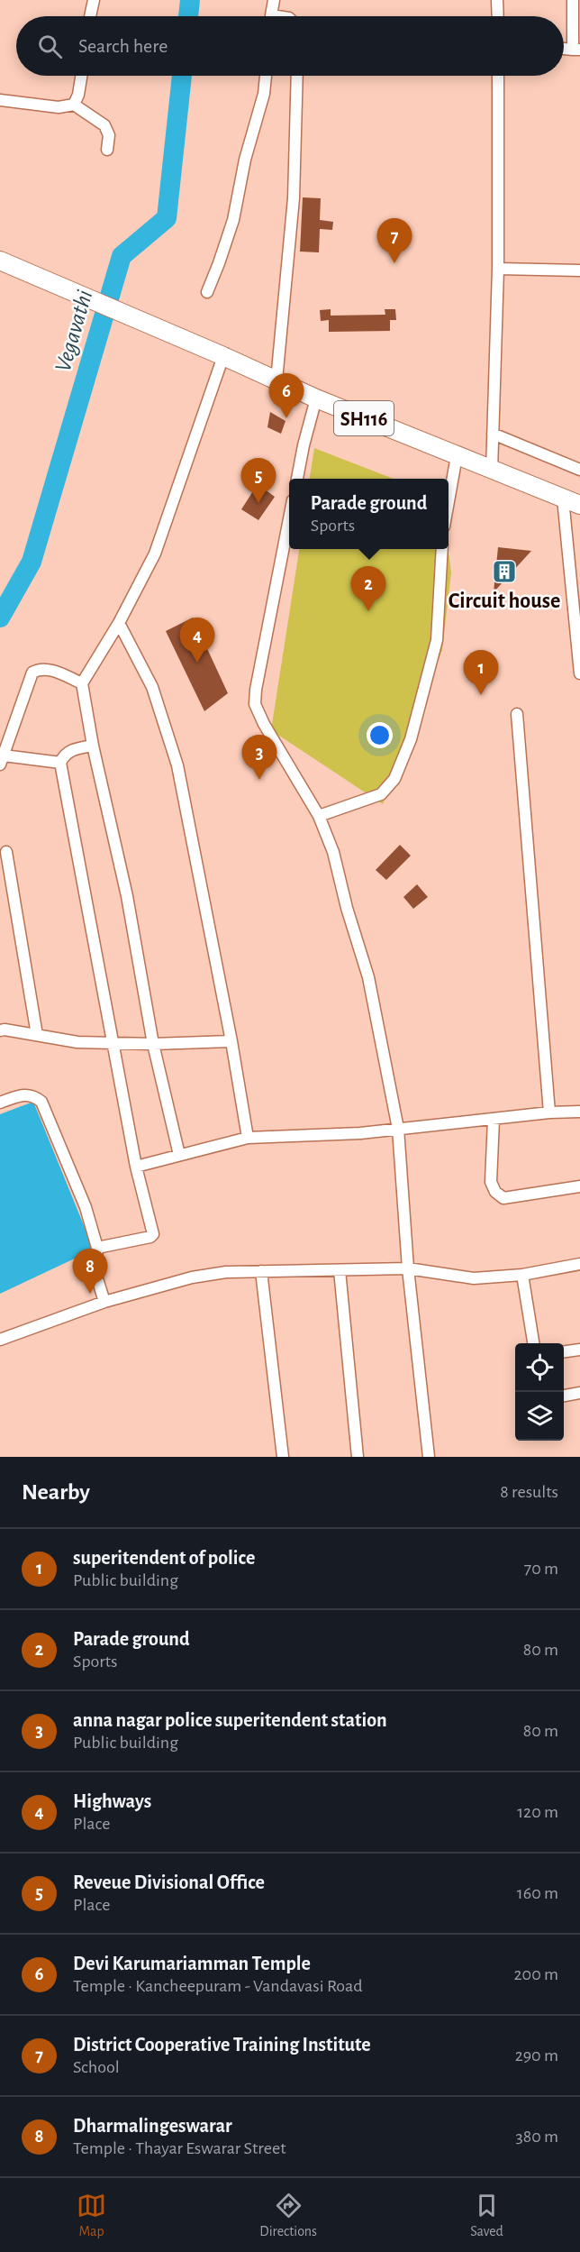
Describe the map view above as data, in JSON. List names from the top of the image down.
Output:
{
  "streets": {
    "main road": ["SH116"]
  },
  "water": ["Vegavathi"],
  "places": {
    "building": ["Circuit house"]
  },
  "page": {
    "search": "Search here",
    "pins": [
      "7",
      "6",
      "5",
      "2",
      "4",
      "1",
      "3",
      "8"
    ],
    "popup": ["Parade ground", "Sports"],
    "heading": ["Nearby", "8 results"],
    "list": [
      {
        "mark": "1",
        "name": "superitendent of police",
        "note": "Public building",
        "value": "70 m"
      },
      {
        "mark": "2",
        "name": "Parade ground",
        "note": "Sports",
        "value": "80 m"
      },
      {
        "mark": "3",
        "name": "anna nagar police superitendent station",
        "note": "Public building",
        "value": "80 m"
      },
      {
        "mark": "4",
        "name": "Highways",
        "note": "Place",
        "value": "120 m"
      },
      {
        "mark": "5",
        "name": "Reveue Divisional Office",
        "note": "Place",
        "value": "160 m"
      },
      {
        "mark": "6",
        "name": "Devi Karumariamman Temple",
        "note": "Temple · Kancheepuram - Vandavasi Road",
        "value": "200 m"
      },
      {
        "mark": "7",
        "name": "District Cooperative Training Institute",
        "note": "School",
        "value": "290 m"
      },
      {
        "mark": "8",
        "name": "Dharmalingeswarar",
        "note": "Temple · Thayar Eswarar Street",
        "value": "380 m"
      }
    ],
    "nav": ["Map", "Directions", "Saved"]
  }
}
